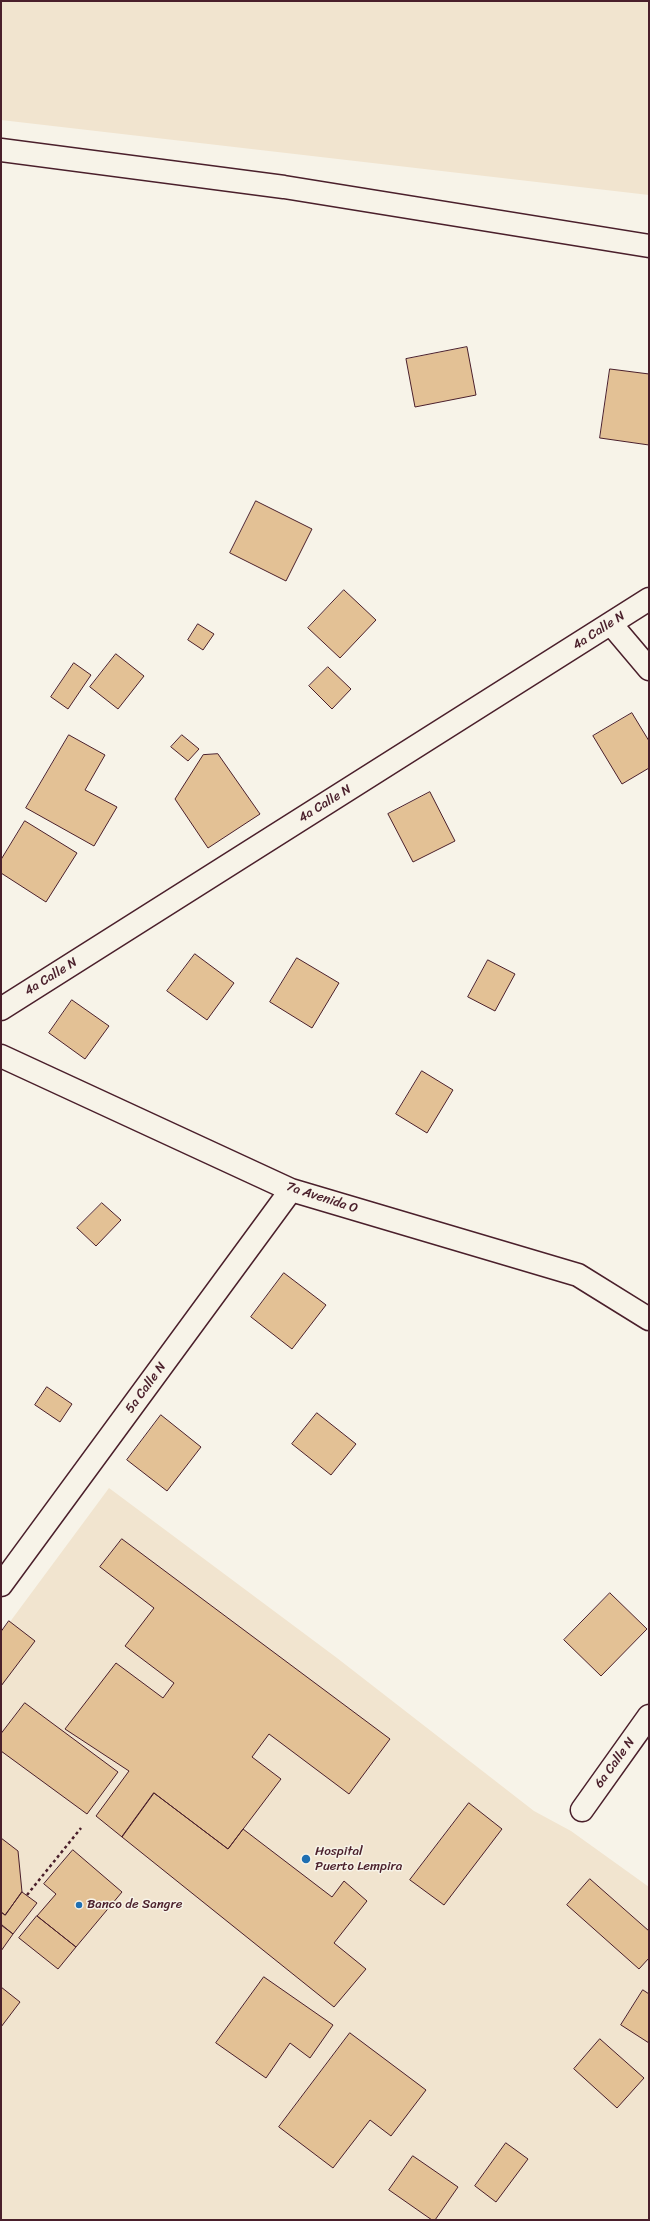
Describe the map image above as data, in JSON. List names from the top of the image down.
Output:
{
  "streets": {
    "street": [
      "4a Calle N",
      "7a Avenida O",
      "5a Calle N",
      "6a Calle N"
    ]
  },
  "crossings": [
    ["7a Avenida O", "5a Calle N"]
  ],
  "places": ["Hospital Puerto Lempira", "Banco de Sangre"]
}
